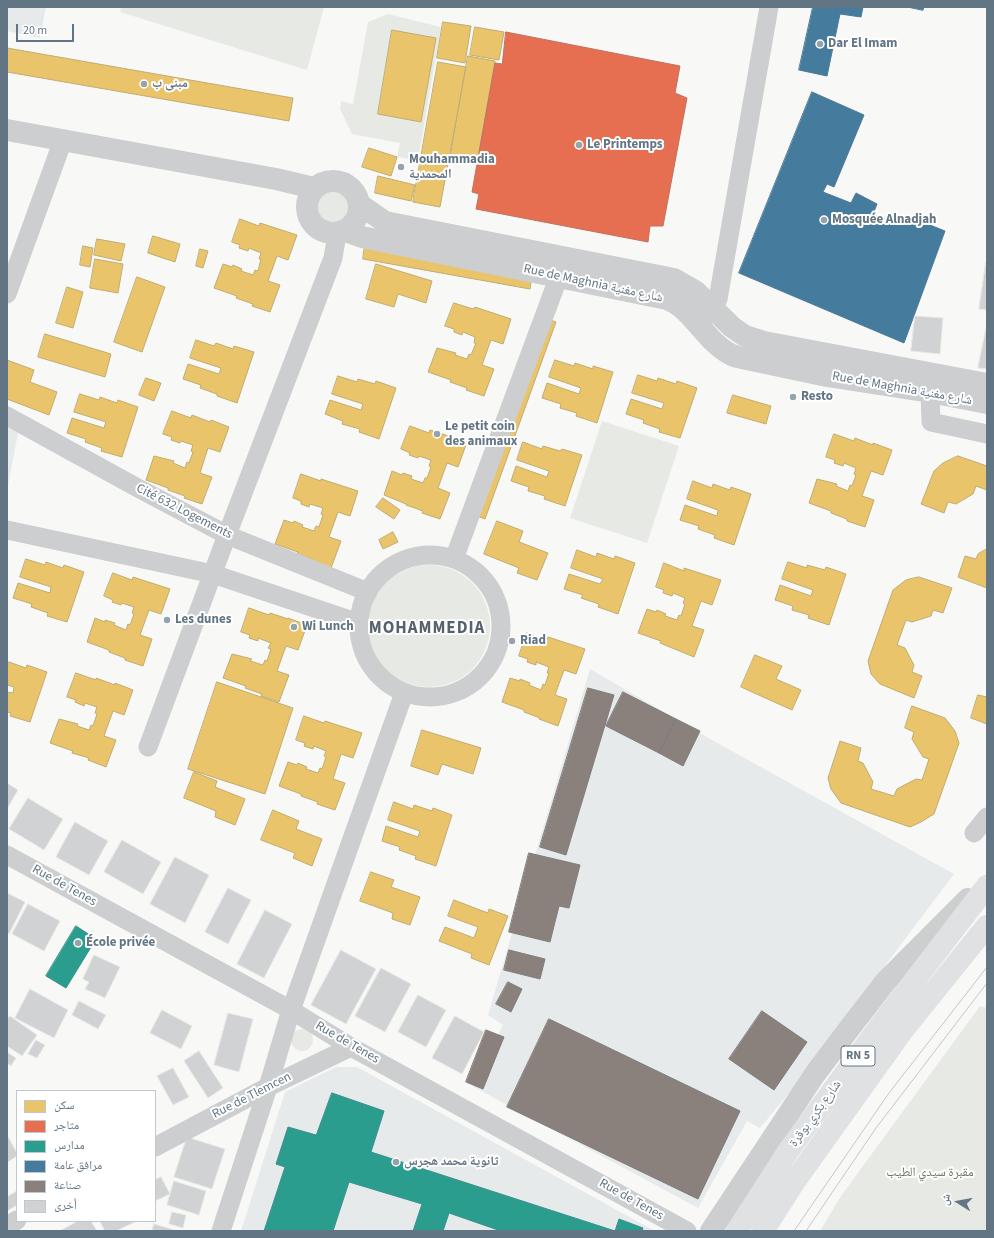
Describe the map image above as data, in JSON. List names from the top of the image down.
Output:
{
  "streets": {
    "highway": ["RN 5", "شارع بكري بوقرة"],
    "street": [
      "Rue de Maghnia شارع مغنية",
      "Cité 632 Logements",
      "Rue de Tenes",
      "Rue de Tlemcen"
    ]
  },
  "crossings": [
    ["Rue de Tenes", "Rue de Tlemcen"]
  ],
  "districts": ["MOHAMMEDIA"],
  "parks": ["مقبرة سيدي الطيب"],
  "places": [
    "Dar El Imam",
    "مبنى ب",
    "Le Printemps",
    "Mouhammadia المحمدية",
    "Mosquée Alnadjah",
    "Resto",
    "Le petit coin des animaux",
    "Les dunes",
    "Wi Lunch",
    "Riad",
    "École privée",
    "ثانوية محمد هجرس"
  ],
  "legend": [
    "سكن",
    "متاجر",
    "مدارس",
    "مرافق عامة",
    "صناعة",
    "أخرى"
  ],
  "scale_bar": "20 m",
  "north": "left"
}
